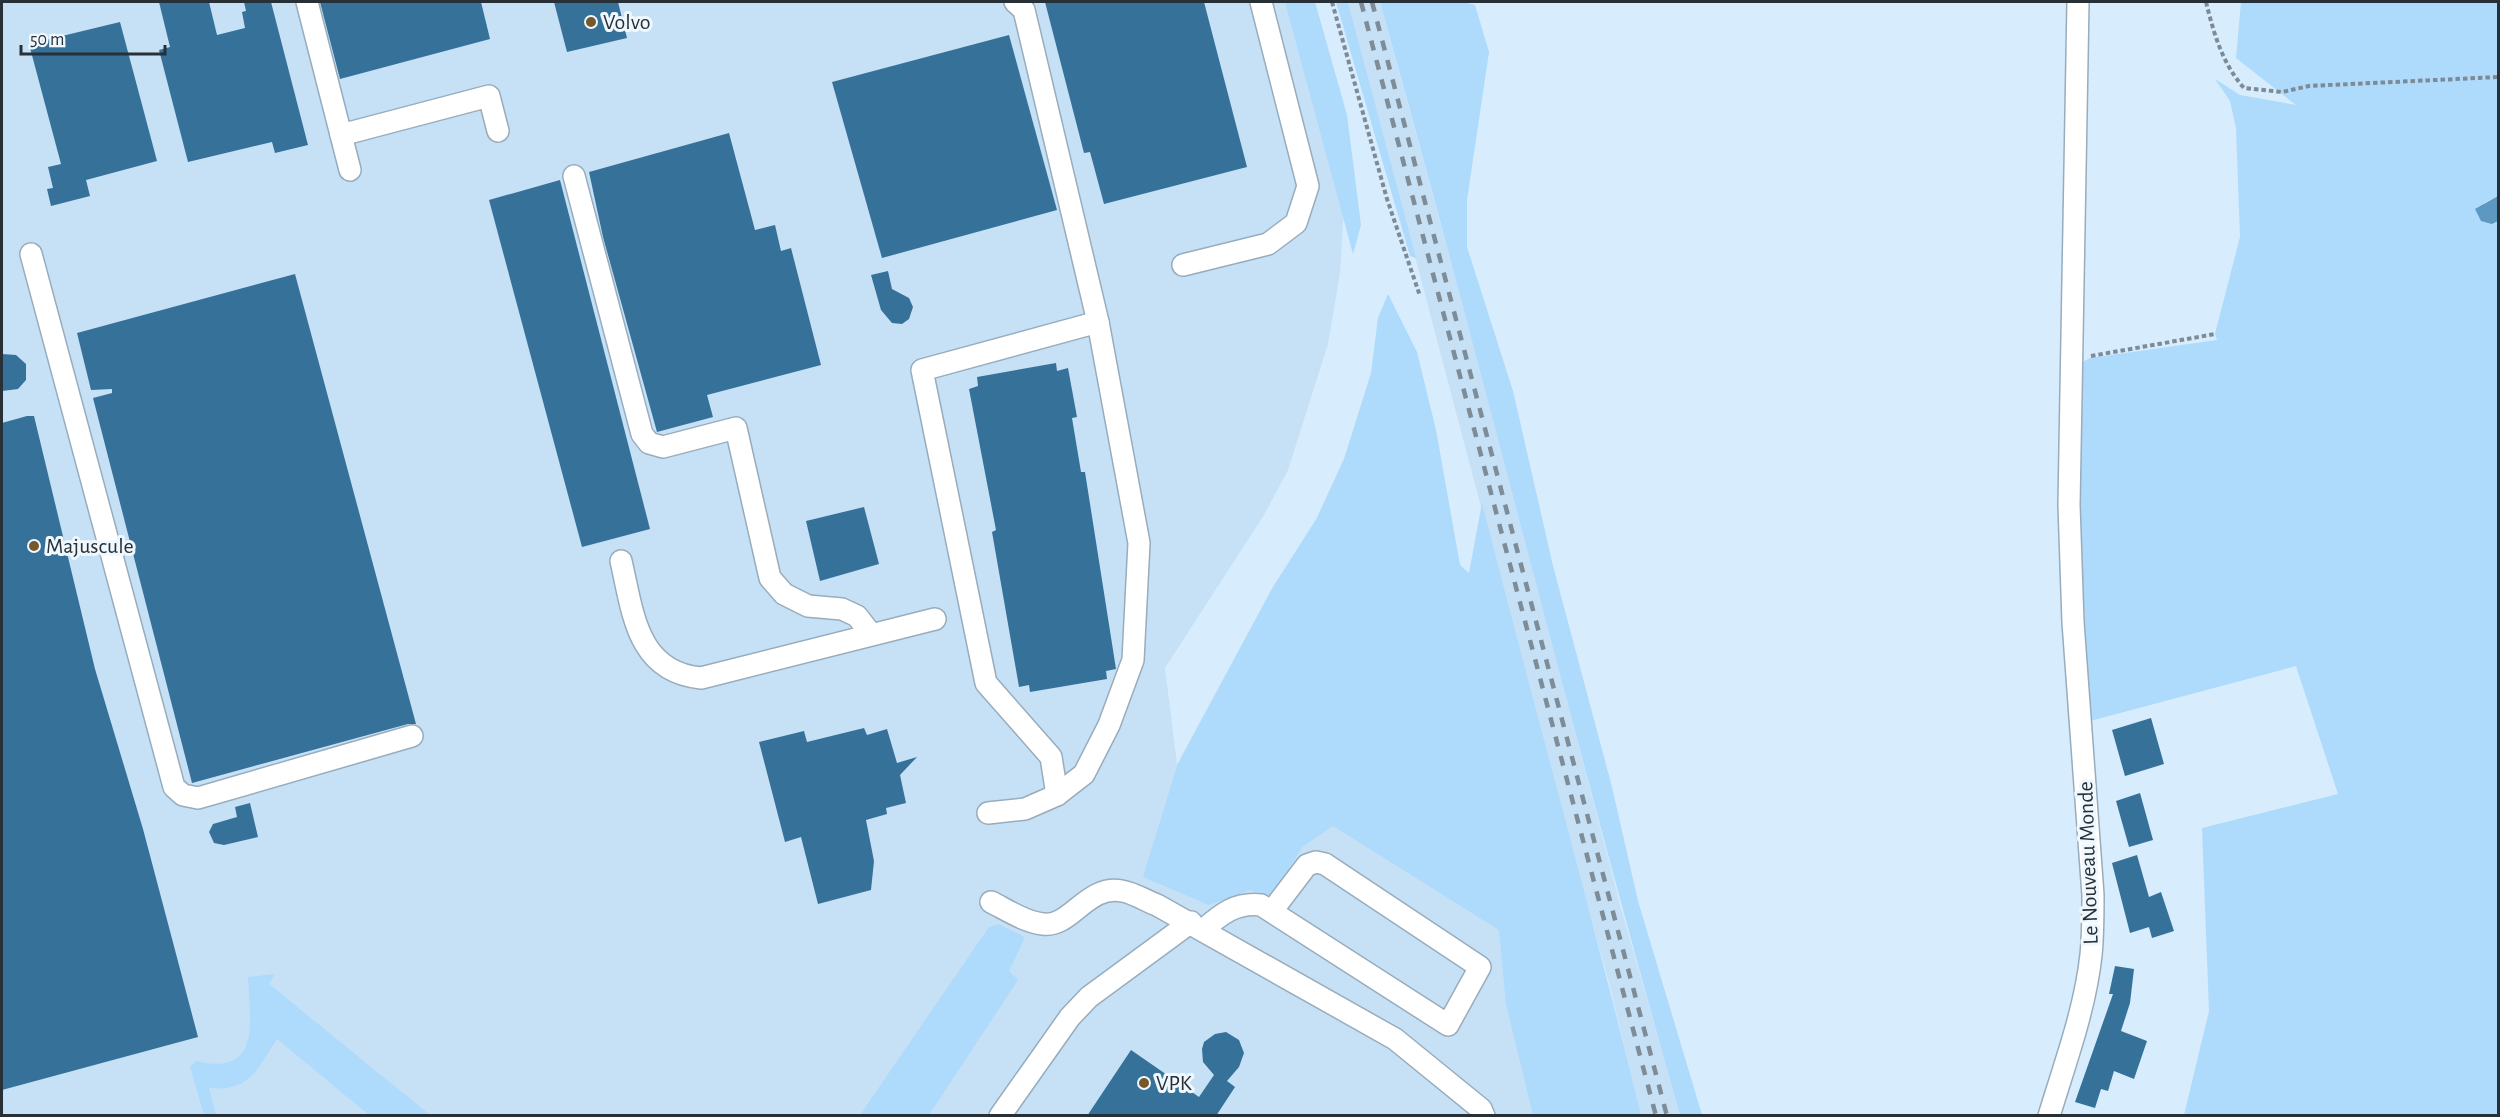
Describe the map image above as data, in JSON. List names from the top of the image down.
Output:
{
  "streets": {
    "street": ["Le Nouveau Monde"]
  },
  "places": ["Volvo", "Majuscule", "VPK"],
  "scale_bar": "50 m"
}
